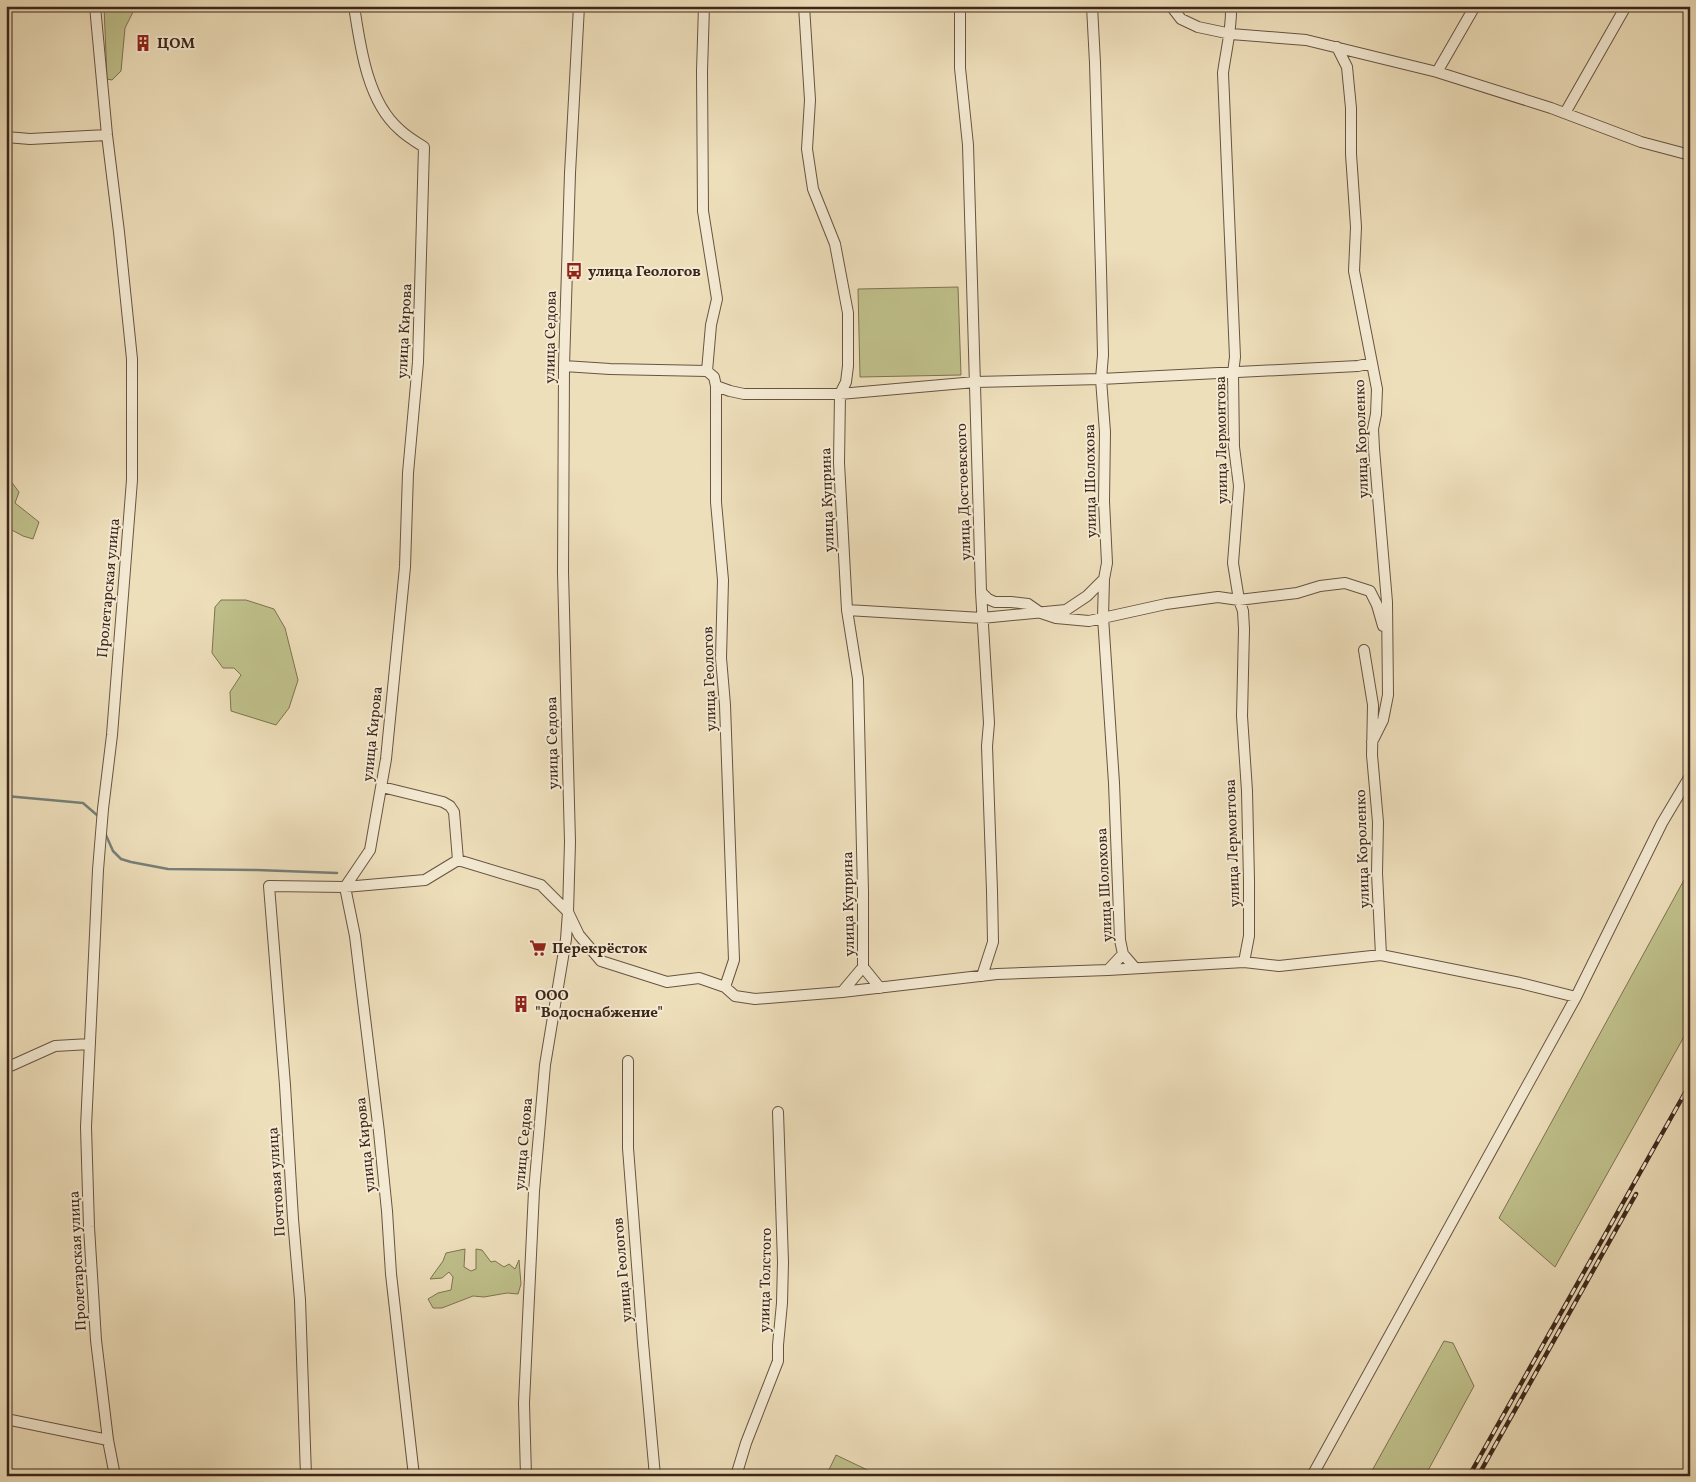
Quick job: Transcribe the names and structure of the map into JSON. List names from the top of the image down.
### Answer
{
  "streets": {
    "street": [
      "улица Кирова",
      "улица Седова",
      "улица Короленко",
      "улица Лермонтова",
      "улица Шолохова",
      "улица Достоевского",
      "улица Куприна",
      "Пролетарская улица",
      "улица Геологов",
      "Почтовая улица",
      "улица Толстого"
    ]
  },
  "crossings": [
    ["улица Кирова", "Почтовая улица"]
  ],
  "places": {
    "building": ["ЦОМ", "ООО \"Водоснабжение\""],
    "bus stop": ["улица Геологов"],
    "supermarket": ["Перекрёсток"]
  }
}
